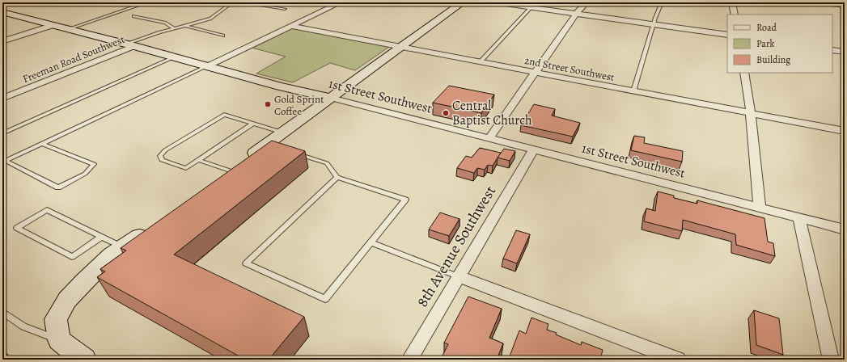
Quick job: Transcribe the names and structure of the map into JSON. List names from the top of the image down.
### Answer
{
  "streets": {
    "street": [
      "Freeman Road Southwest",
      "2nd Street Southwest",
      "1st Street Southwest",
      "8th Avenue Southwest"
    ]
  },
  "crossings": [
    ["Freeman Road Southwest", "1st Street Southwest"],
    ["1st Street Southwest", "8th Avenue Southwest"]
  ],
  "places": ["Gold Sprint Coffee", "Central Baptist Church"],
  "legend": ["Road", "Park", "Building"]
}
